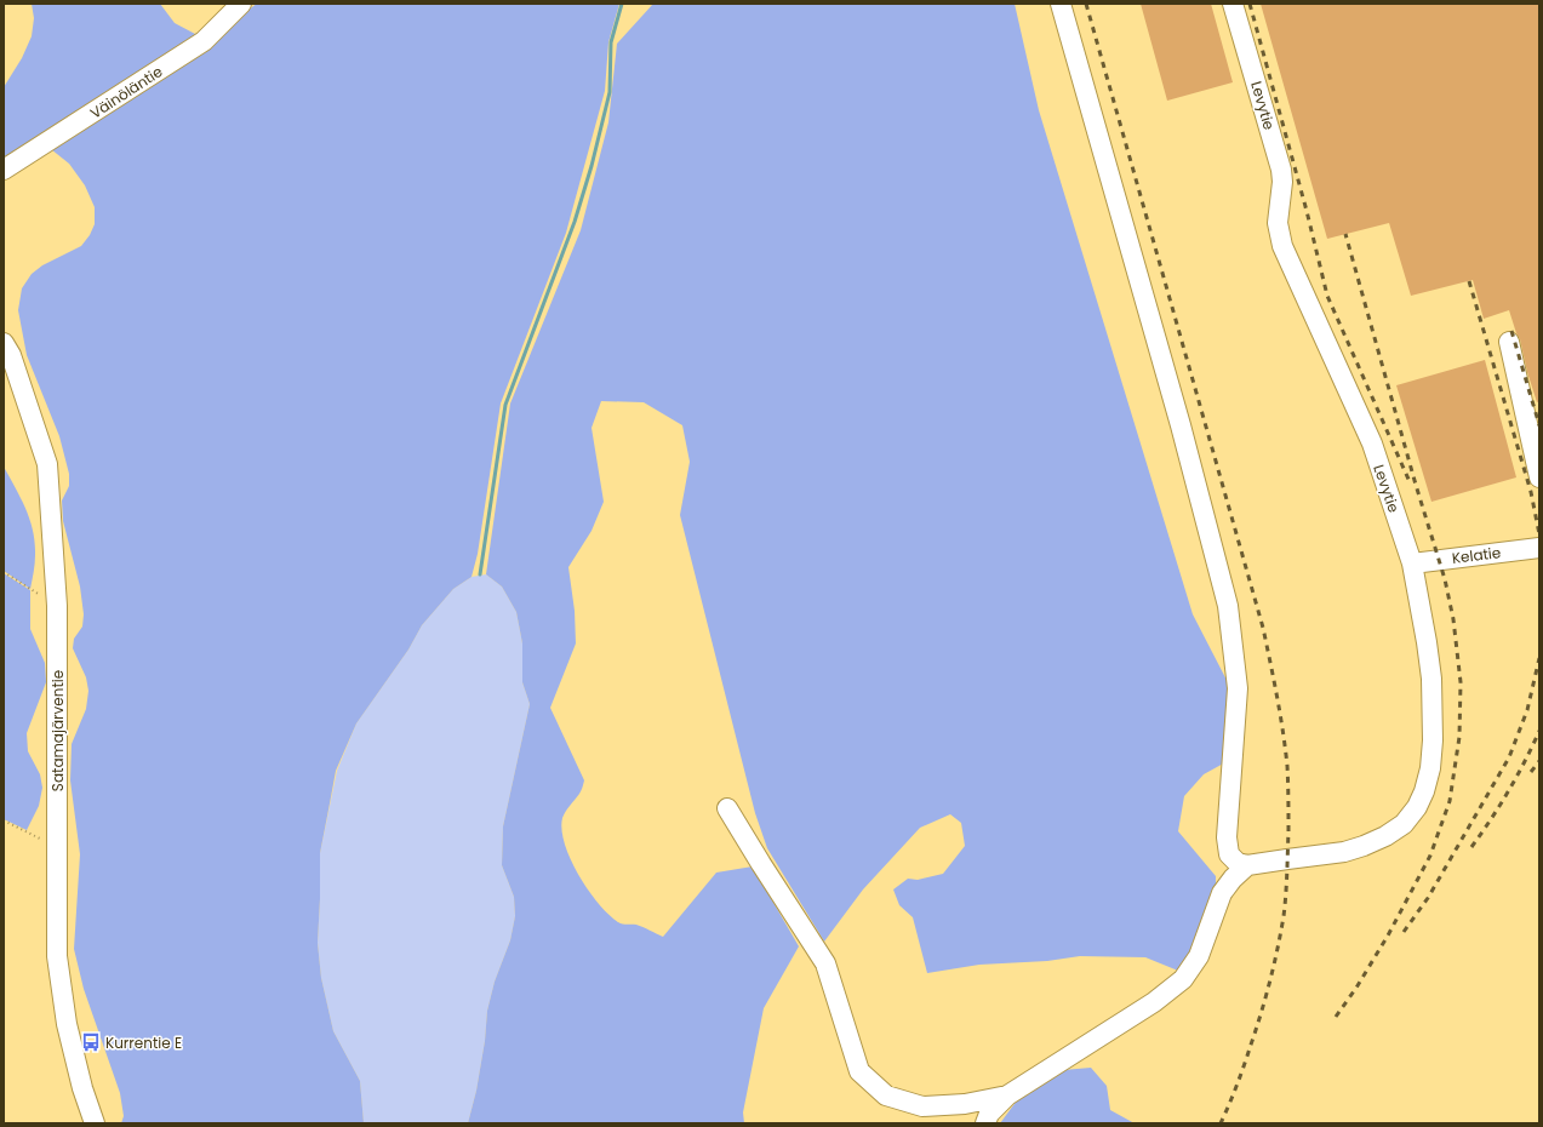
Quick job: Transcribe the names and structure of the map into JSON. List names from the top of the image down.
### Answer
{
  "streets": {
    "street": [
      "Väinöläntie",
      "Levytie",
      "Kelatie",
      "Satamajärventie"
    ]
  },
  "crossings": [
    ["Levytie", "Kelatie"]
  ],
  "places": {
    "bus stop": ["Kurrentie E"]
  }
}
